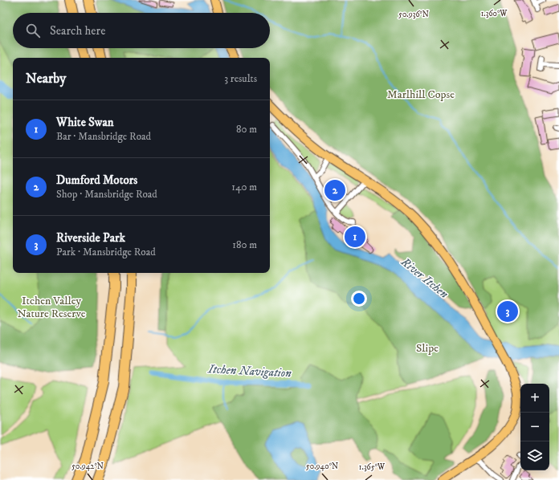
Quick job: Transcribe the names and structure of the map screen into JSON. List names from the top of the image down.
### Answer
{
  "water": ["River Itchen", "Itchen Navigation"],
  "parks": ["Marlhill Copse", "Itchen Valley Nature Reserve", "Slipe"],
  "page": {
    "search": "Search here",
    "heading": ["Nearby", "3 results"],
    "list": [
      {
        "mark": "1",
        "name": "White Swan",
        "note": "Bar · Mansbridge Road",
        "value": "80 m"
      },
      {
        "mark": "2",
        "name": "Dumford Motors",
        "note": "Shop · Mansbridge Road",
        "value": "140 m"
      },
      {
        "mark": "3",
        "name": "Riverside Park",
        "note": "Park · Mansbridge Road",
        "value": "180 m"
      }
    ],
    "pins": ["2", "1", "3"],
    "map_buttons": ["+", "−"]
  },
  "coordinates": [
    "1.360°W",
    "50.936°N",
    "50.942°N",
    "50.940°N",
    "1.365°W"
  ]
}
